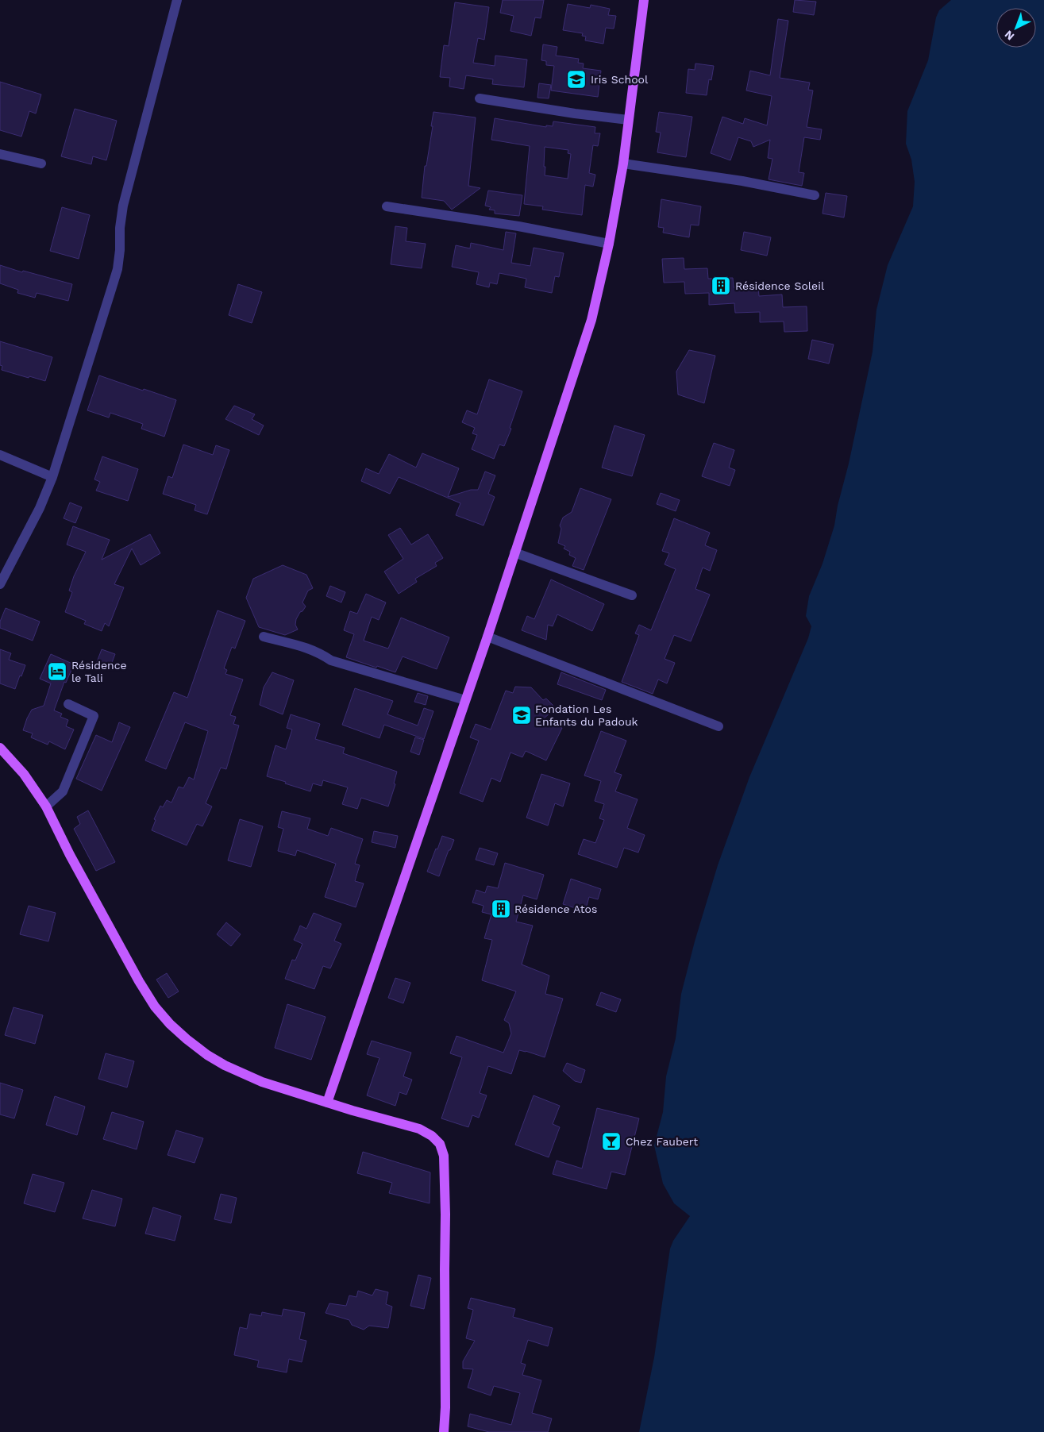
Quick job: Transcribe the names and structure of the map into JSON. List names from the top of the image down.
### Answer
{
  "places": {
    "school or university": ["Iris School", "Fondation Les Enfants du Padouk"],
    "building": ["Résidence Soleil", "Résidence Atos"],
    "hotel": ["Résidence le Tali"],
    "bar": ["Chez Faubert"]
  },
  "north": "bottom left"
}
